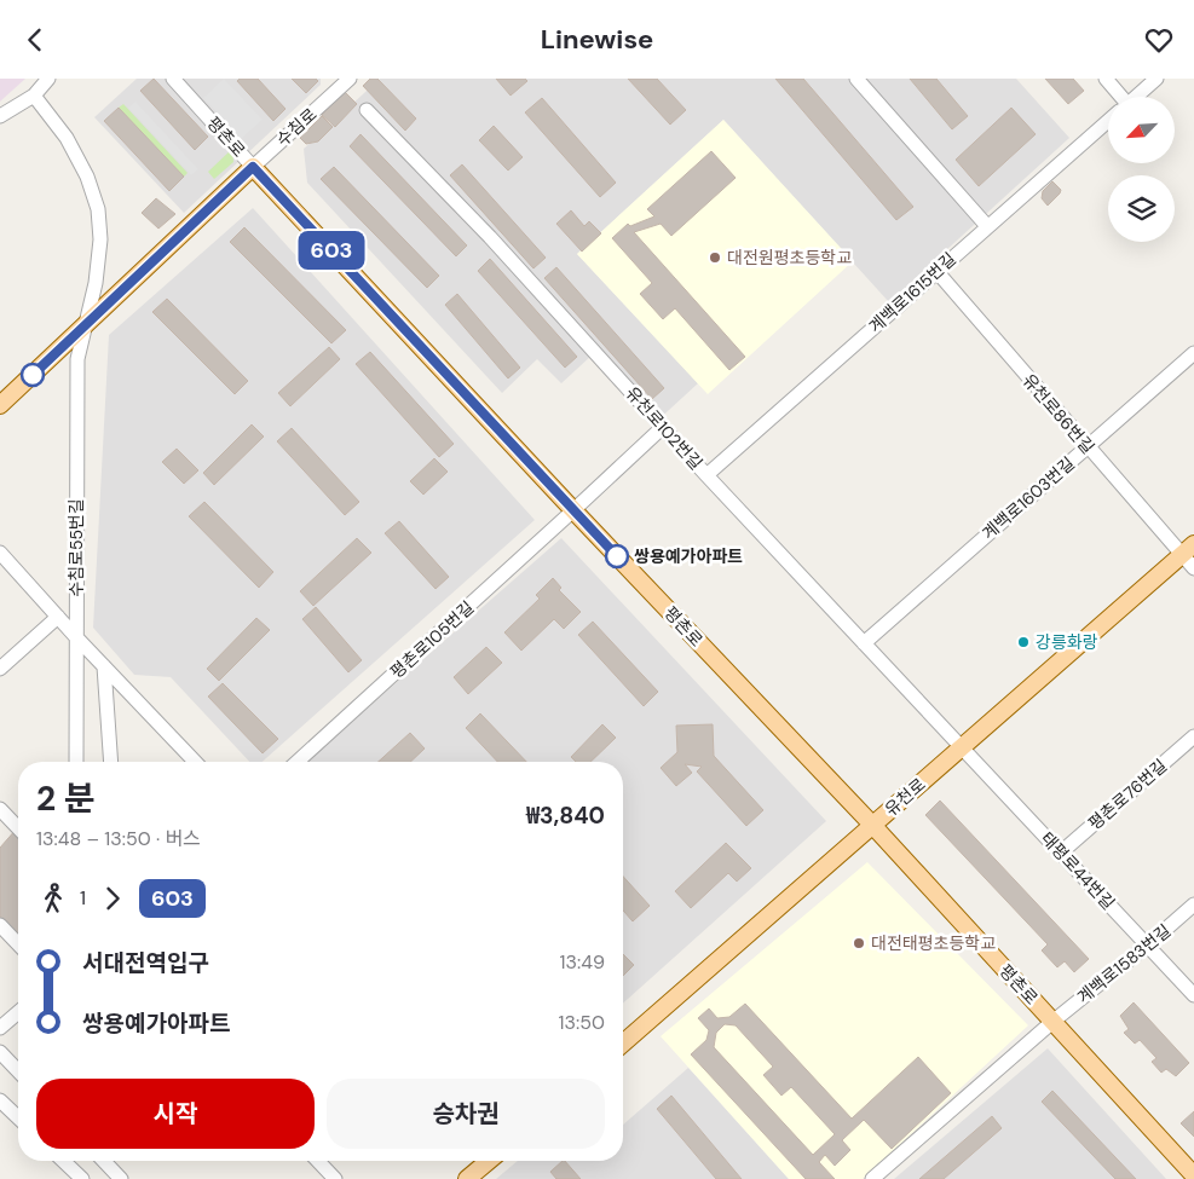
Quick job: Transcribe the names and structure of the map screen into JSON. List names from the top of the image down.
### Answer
{
  "streets": {
    "main road": ["수침로", "평촌로", "유천로"],
    "street": [
      "계백로1615번길",
      "유천로86번길",
      "유천로102번길",
      "계백로1603번길",
      "수침로55번길",
      "평촌로105번길",
      "평촌로76번길",
      "태평로44번길",
      "계백로1583번길"
    ]
  },
  "crossings": [
    ["수침로", "평촌로"],
    ["수침로", "수침로55번길"],
    ["평촌로", "평촌로105번길"],
    ["평촌로", "유천로"],
    ["평촌로", "계백로1583번길"],
    ["계백로1615번길", "유천로86번길"],
    ["계백로1615번길", "유천로102번길"],
    ["유천로86번길", "계백로1603번길"],
    ["유천로86번길", "유천로"],
    ["유천로102번길", "계백로1603번길"],
    ["유천로102번길", "평촌로105번길"],
    ["유천로102번길", "유천로"],
    ["유천로102번길", "태평로44번길"],
    ["평촌로76번길", "태평로44번길"],
    ["유천로", "태평로44번길"],
    ["태평로44번길", "계백로1583번길"]
  ],
  "places": [
    "대전원평초등학교",
    "쌍용예가아파트",
    "강릉화랑",
    "대전태평초등학교"
  ],
  "lines": ["bus line 603"],
  "north": "bottom left",
  "page": {
    "header": "Linewise",
    "on_map": "603",
    "heading": ["2 분", "13:48 – 13:50 · 버스", "₩3,840"],
    "legs": ["1", "603"],
    "list": [
      {
        "name": "서대전역입구",
        "value": "13:49"
      },
      {
        "name": "쌍용예가아파트",
        "value": "13:50"
      }
    ],
    "buttons": ["시작", "승차권"]
  }
}
